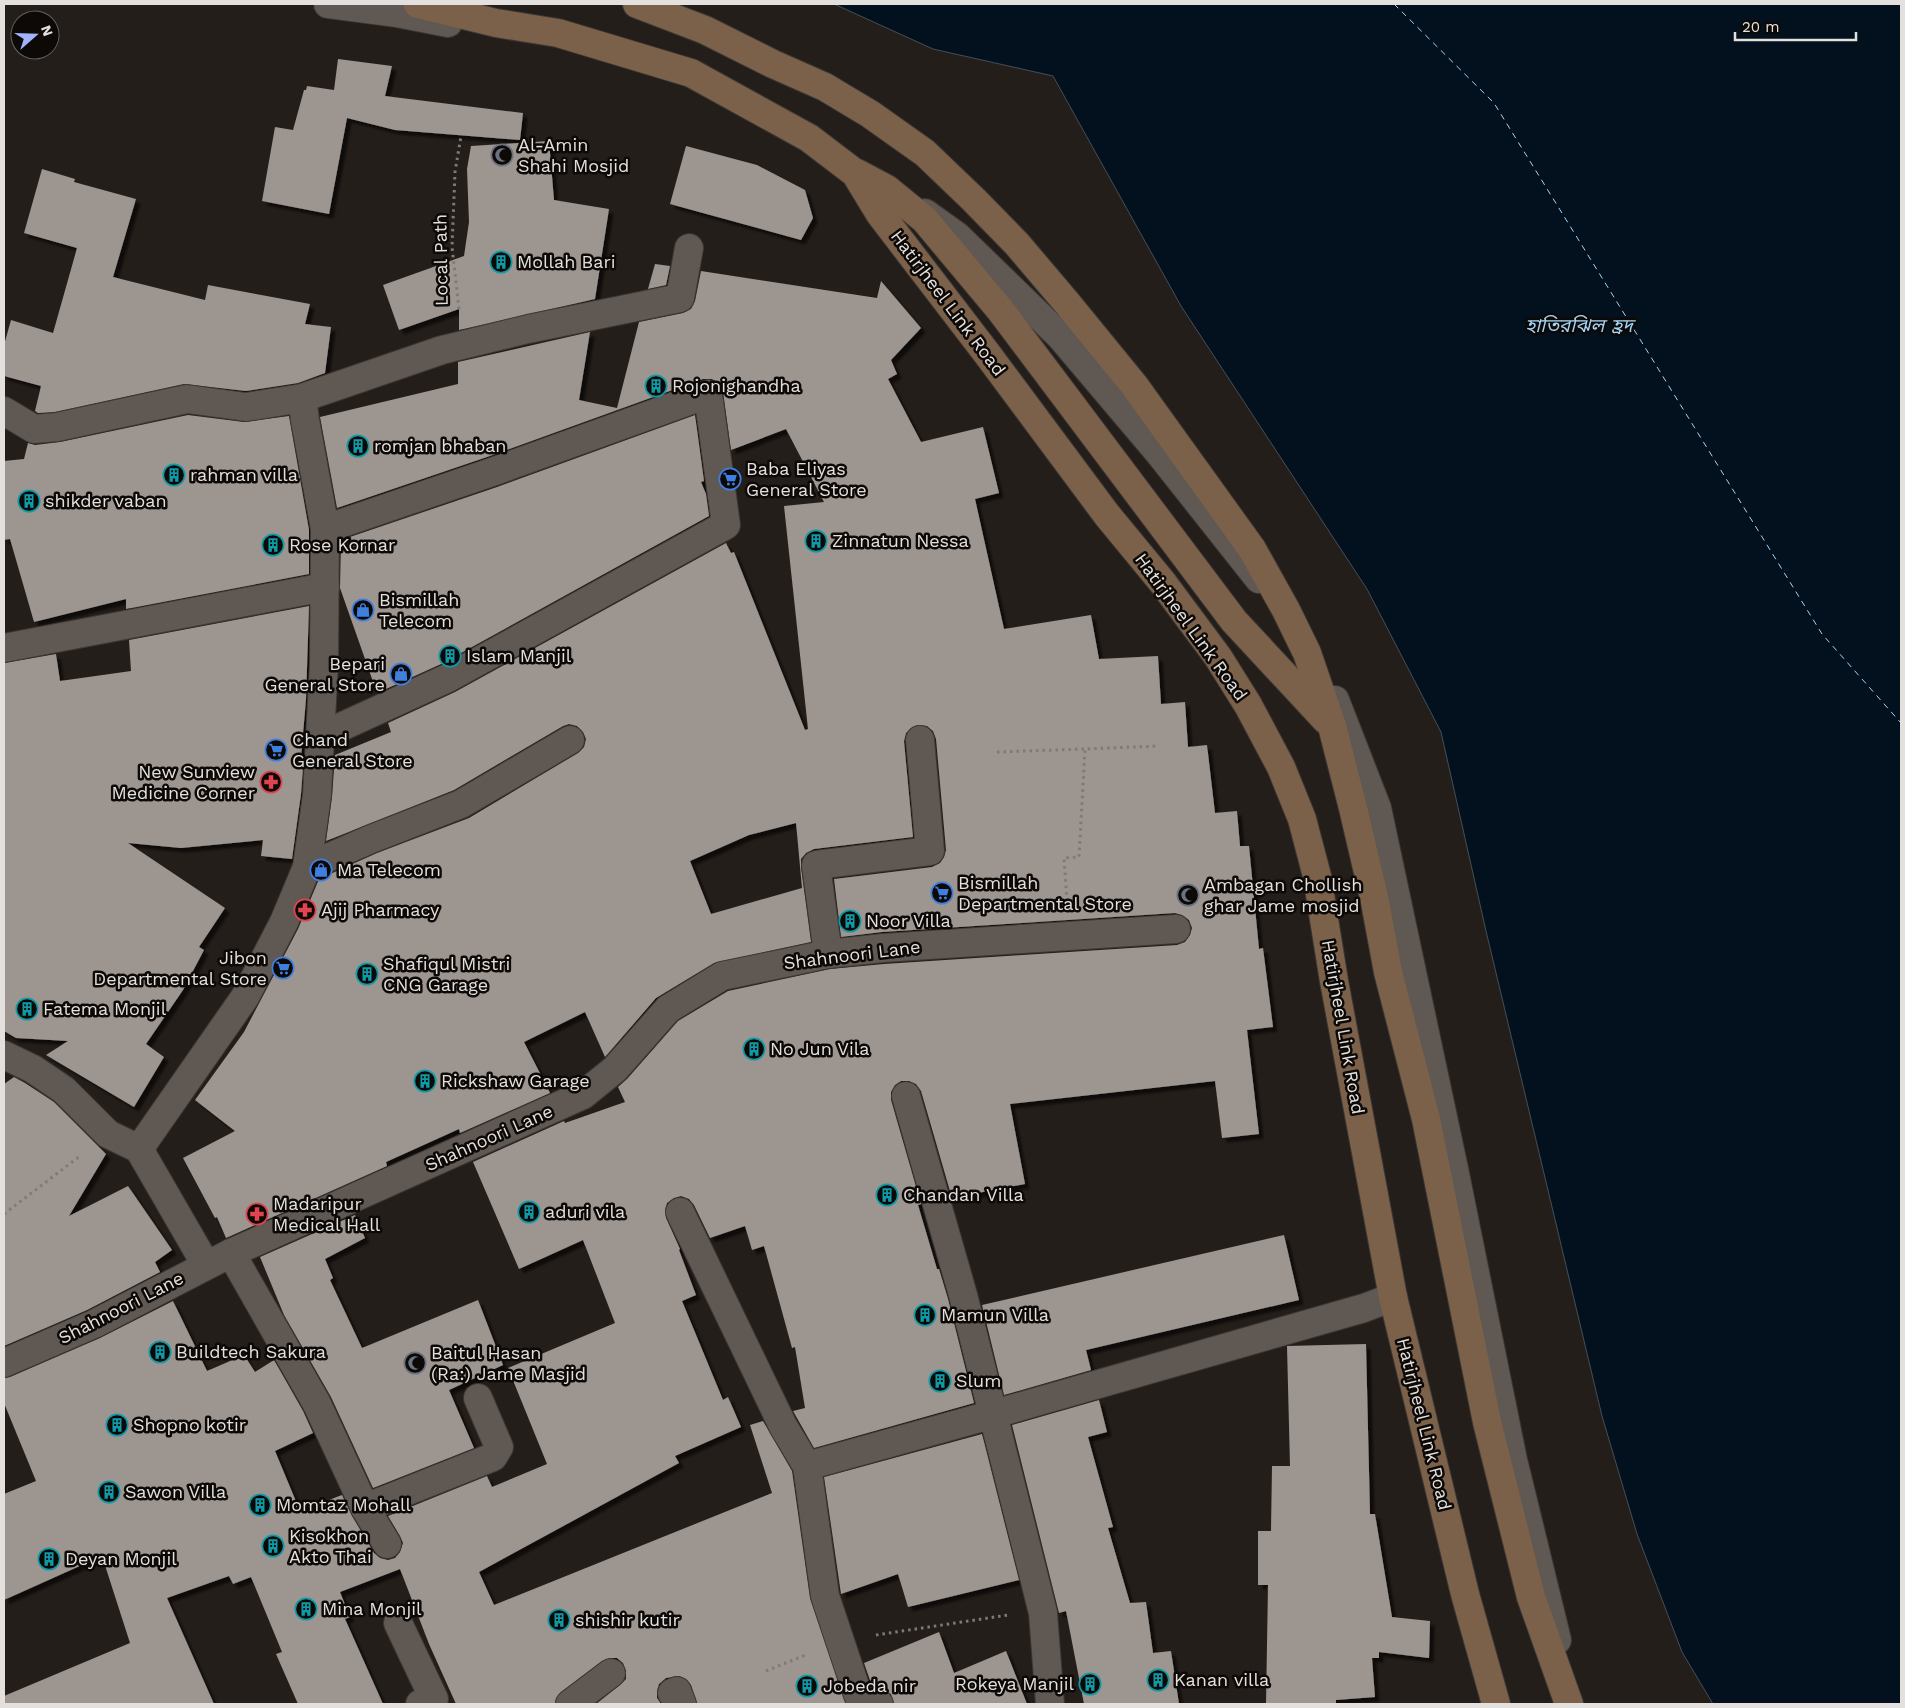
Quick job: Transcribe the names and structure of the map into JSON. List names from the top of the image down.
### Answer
{
  "streets": {
    "main road": ["Hatirjheel Link Road"],
    "street": ["Shahnoori Lane"],
    "path": ["Local Path"]
  },
  "water": ["হাতিরঝিল হ্রদ"],
  "places": {
    "mosque": ["Al-Amin Shahi Mosjid", "Ambagan Chollish ghar Jame mosjid", "Baitul Hasan (Ra:) Jame Masjid"],
    "building": [
      "Mollah Bari",
      "Rojonighandha",
      "romjan bhaban",
      "rahman villa",
      "shikder vaban",
      "Zinnatun Nessa",
      "Rose Kornar",
      "Islam Manjil",
      "Noor Villa",
      "Shafiqul Mistri CNG Garage",
      "Fatema Monjil",
      "No Jun Vila",
      "Rickshaw Garage",
      "Chandan Villa",
      "aduri vila",
      "Mamun Villa",
      "Buildtech Sakura",
      "Slum",
      "Shopno kotir",
      "Sawon Villa",
      "Momtaz Mohall",
      "Kisokhon Akto Thai",
      "Deyan Monjil",
      "Mina Monjil",
      "shishir kutir",
      "Kanan villa",
      "Rokeya Manjil",
      "Jobeda nir"
    ],
    "supermarket": [
      "Baba Eliyas General Store",
      "Chand General Store",
      "Bismillah Departmental Store",
      "Jibon Departmental Store"
    ],
    "shop": ["Bismillah Telecom", "Bepari General Store", "Ma Telecom"],
    "pharmacy": ["New Sunview Medicine Corner", "Ajij Pharmacy", "Madaripur Medical Hall"]
  },
  "scale_bar": "20 m",
  "north": "right"
}
